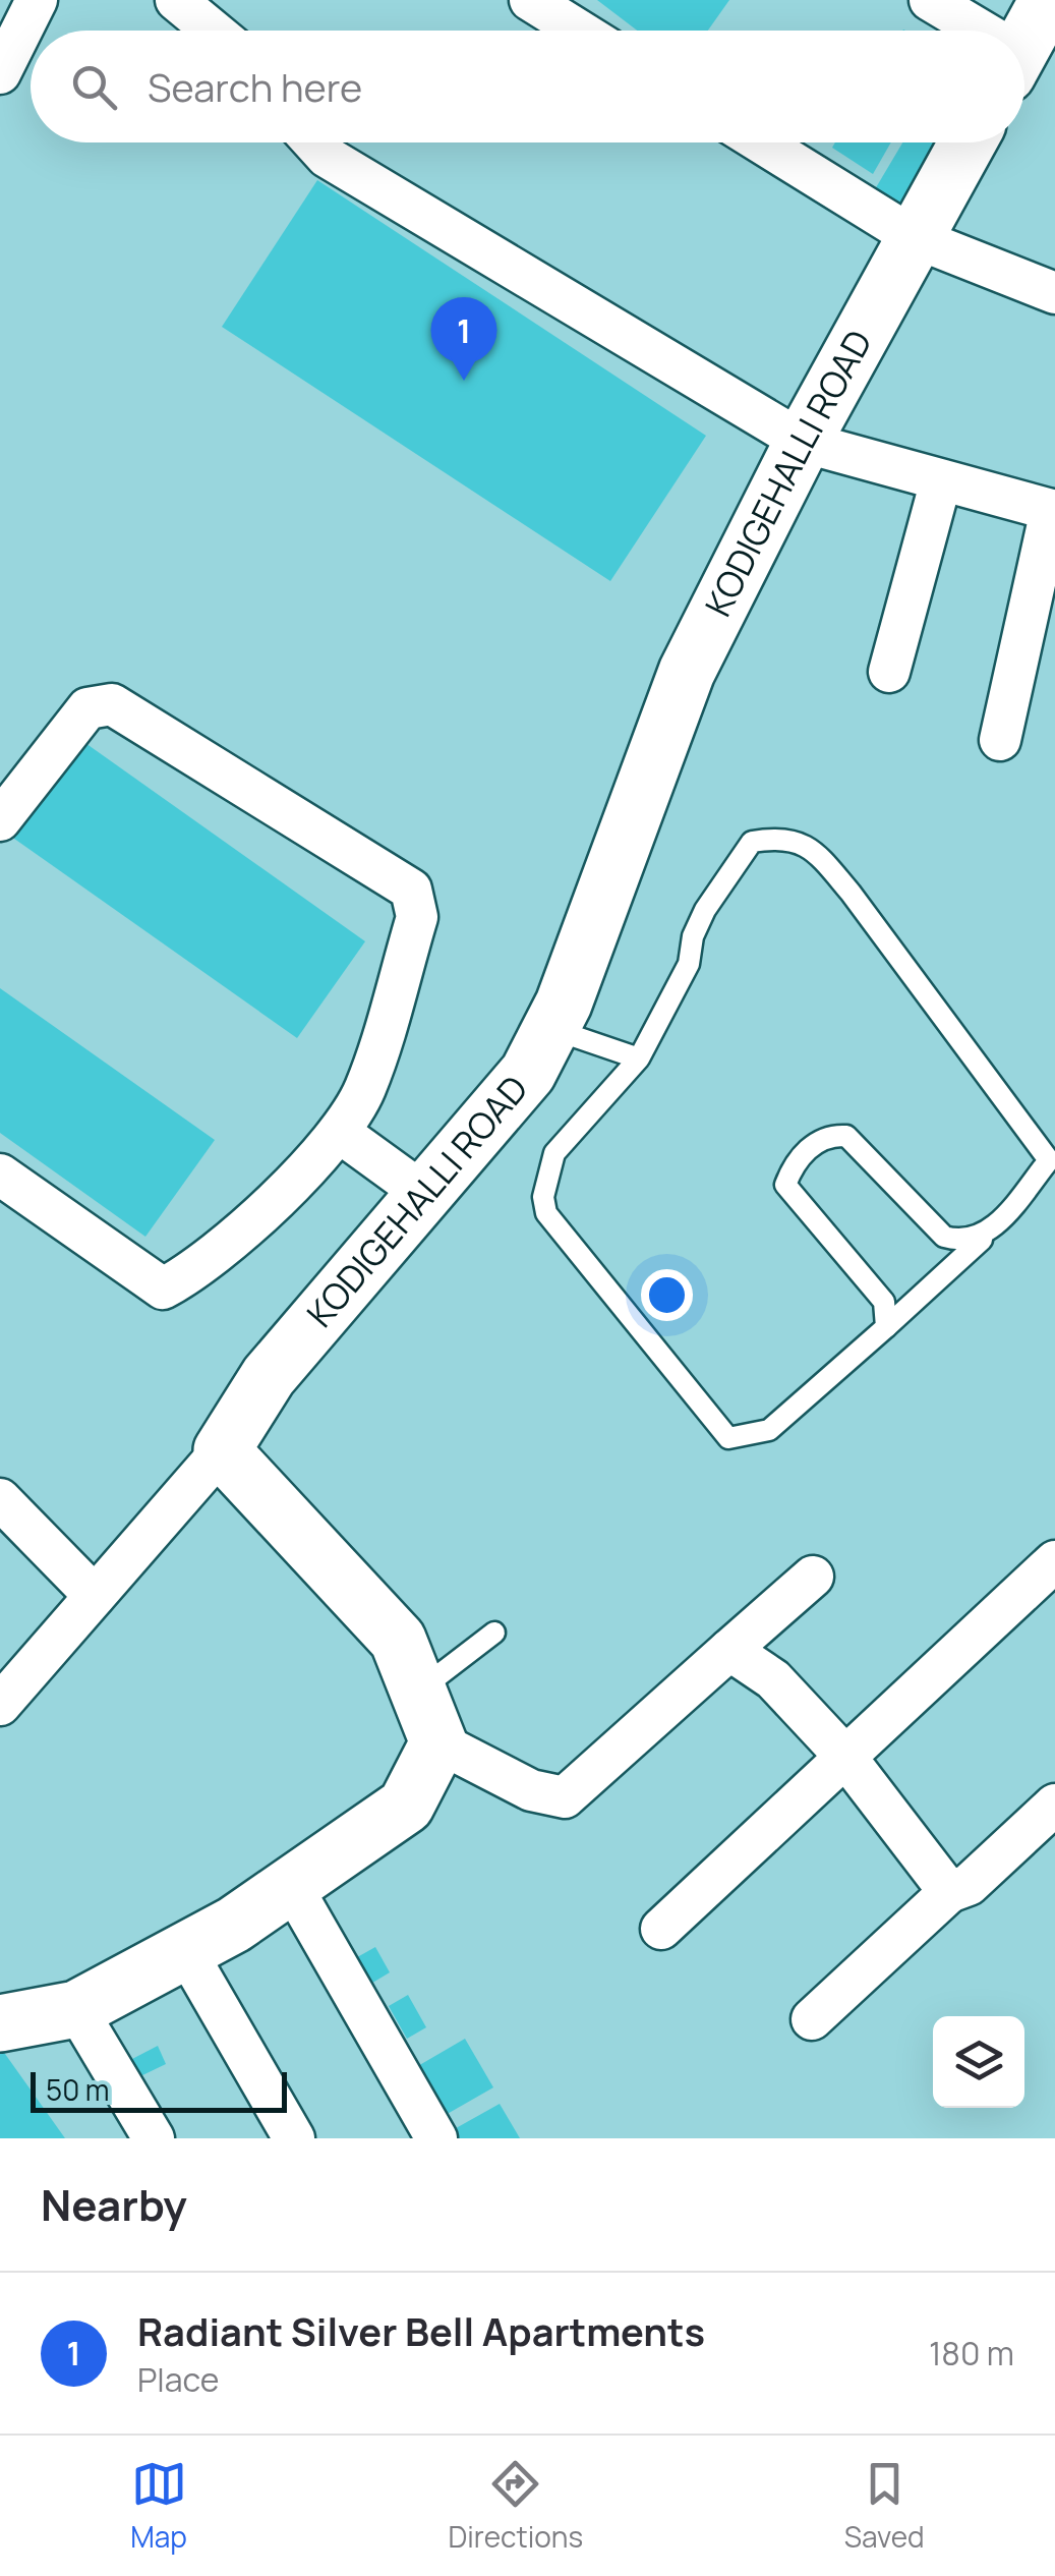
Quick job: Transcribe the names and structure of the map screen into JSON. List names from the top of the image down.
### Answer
{
  "streets": {
    "street": ["KODIGEHALLI ROAD"]
  },
  "scale_bar": "50 m",
  "page": {
    "search": "Search here",
    "pins": "1",
    "scale": "50 m",
    "heading": "Nearby",
    "list": [
      {
        "mark": "1",
        "name": "Radiant Silver Bell Apartments",
        "note": "Place",
        "value": "180 m"
      }
    ],
    "nav": ["Map", "Directions", "Saved"]
  }
}
